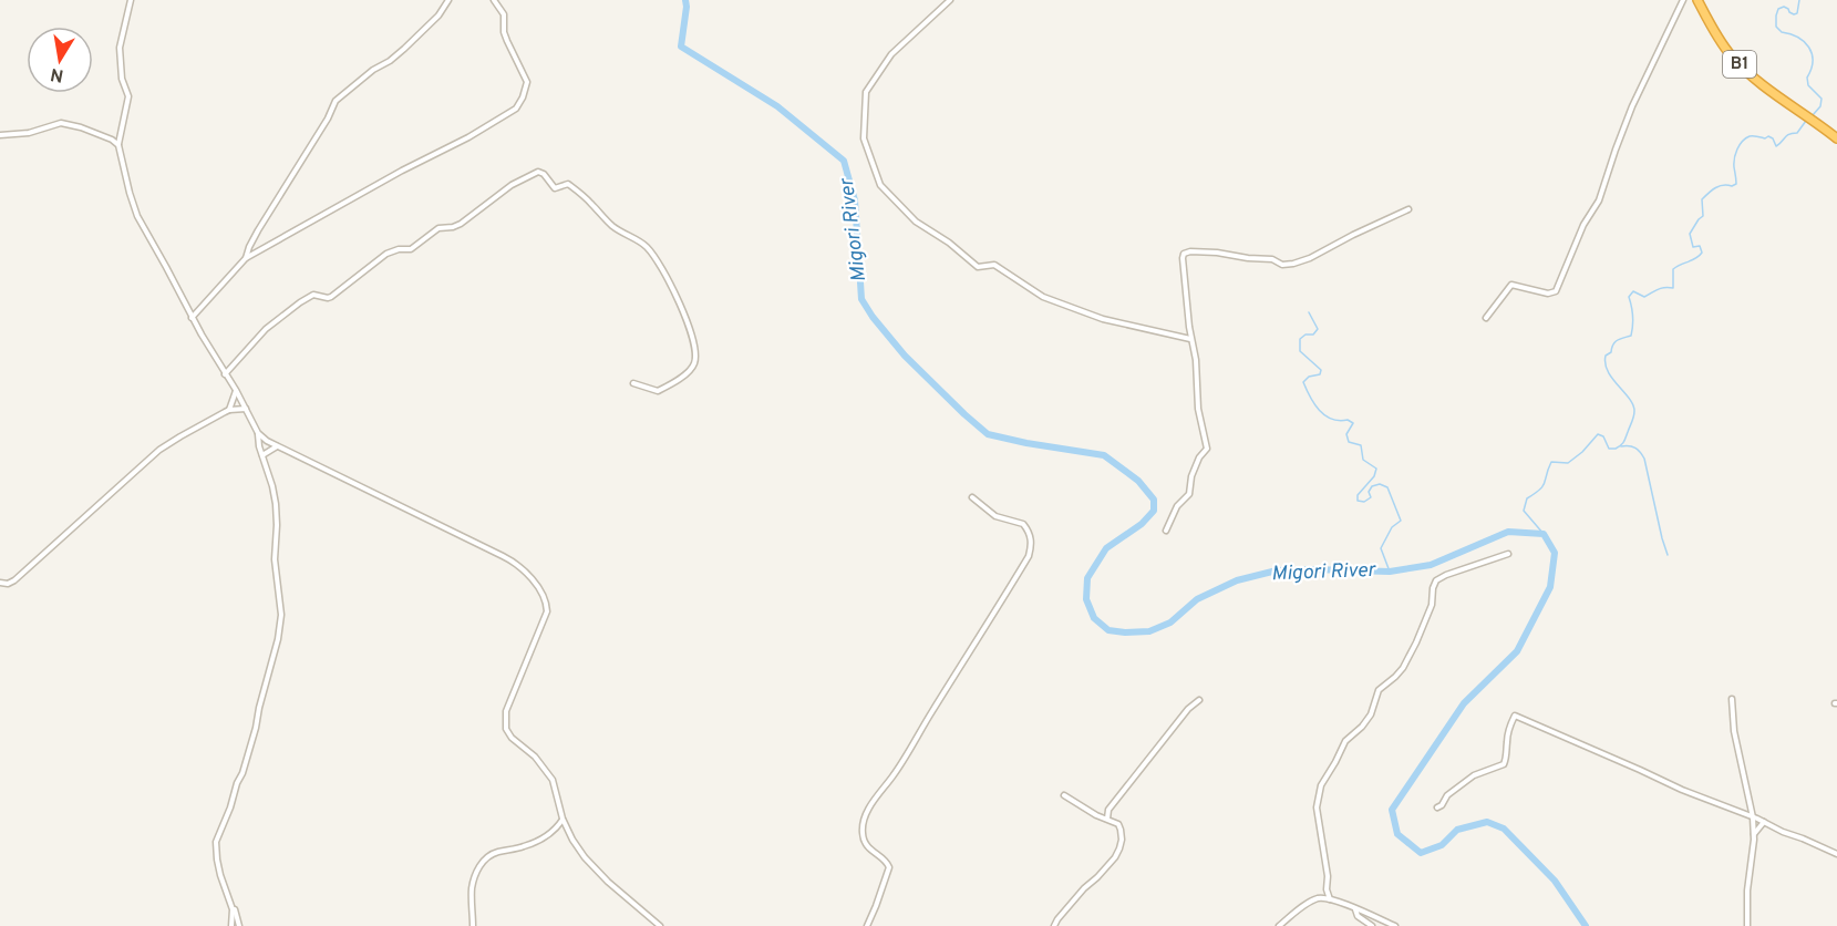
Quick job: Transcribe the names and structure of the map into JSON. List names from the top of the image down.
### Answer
{
  "streets": {
    "highway": ["B1"]
  },
  "water": ["Migori River"],
  "north": "bottom"
}
